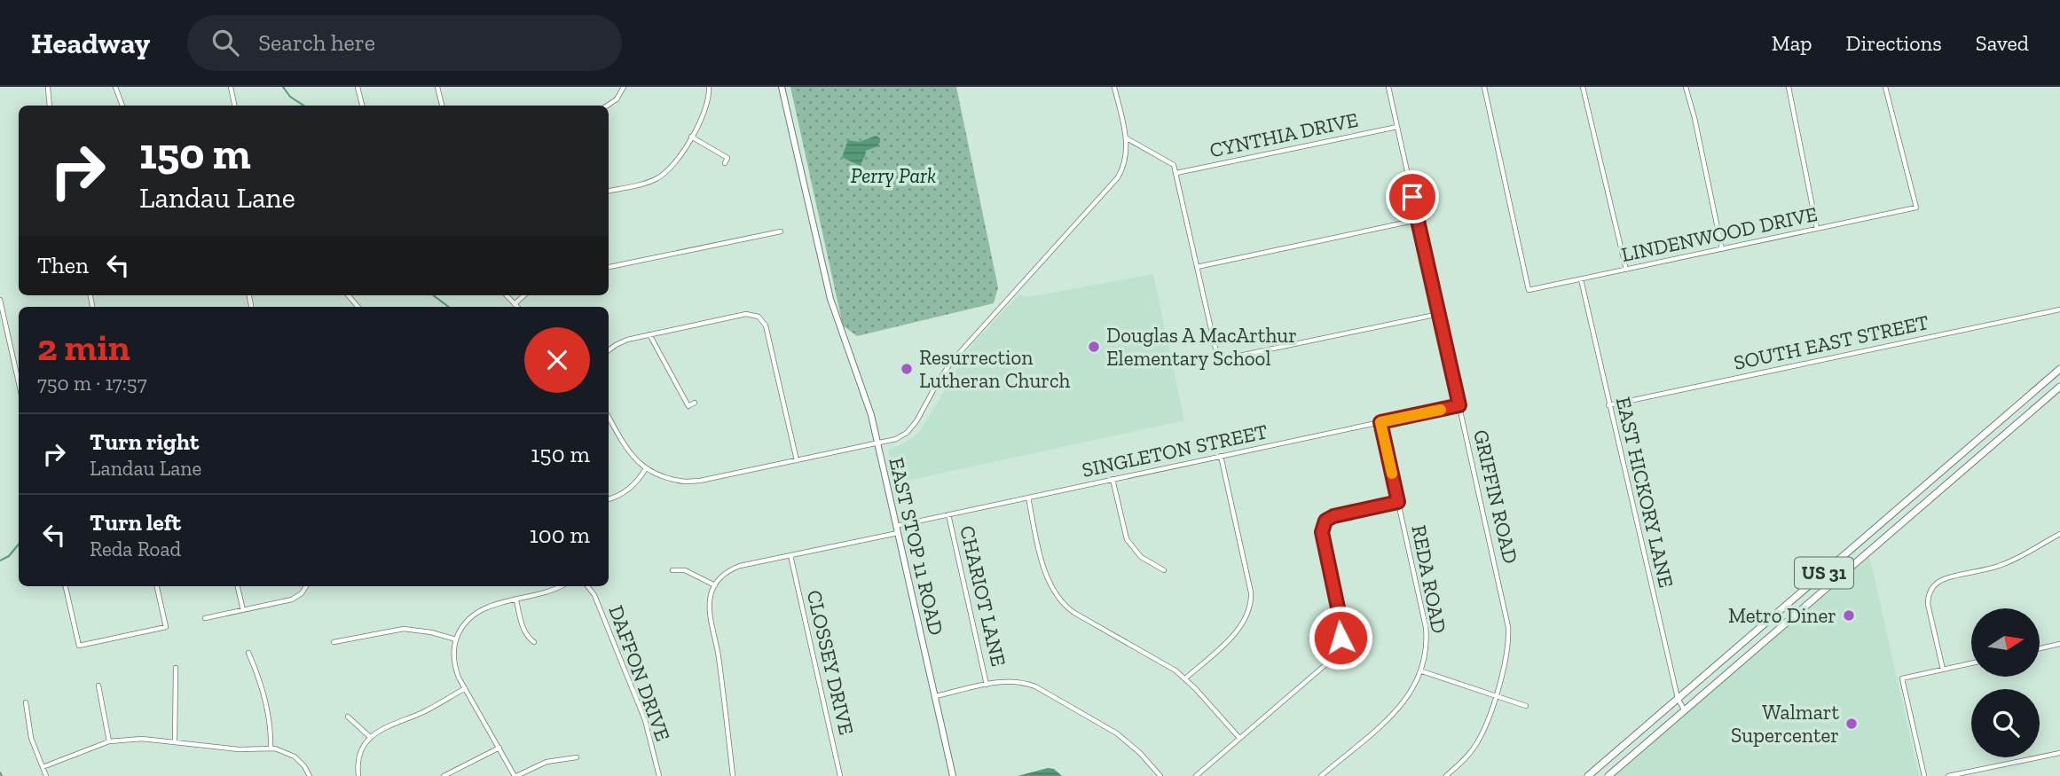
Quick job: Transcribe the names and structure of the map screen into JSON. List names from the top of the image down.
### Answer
{
  "streets": {
    "main road": ["EAST STOP 11 ROAD", "US 31"],
    "street": [
      "CYNTHIA DRIVE",
      "LINDENWOOD DRIVE",
      "SOUTH EAST STREET",
      "SINGLETON STREET",
      "EAST HICKORY LANE",
      "GRIFFIN ROAD",
      "REDA ROAD",
      "CHARIOT LANE",
      "CLOSSEY DRIVE",
      "DAFFON DRIVE"
    ]
  },
  "crossings": [
    ["CYNTHIA DRIVE", "GRIFFIN ROAD"],
    ["LINDENWOOD DRIVE", "EAST HICKORY LANE"],
    ["SOUTH EAST STREET", "EAST HICKORY LANE"],
    ["SINGLETON STREET", "GRIFFIN ROAD"],
    ["SINGLETON STREET", "EAST STOP 11 ROAD"],
    ["SINGLETON STREET", "REDA ROAD"],
    ["SINGLETON STREET", "CHARIOT LANE"],
    ["SINGLETON STREET", "CLOSSEY DRIVE"],
    ["EAST HICKORY LANE", "US 31"]
  ],
  "parks": ["Perry Park"],
  "places": [
    "Douglas A MacArthur Elementary School",
    "Resurrection Lutheran Church",
    "Metro Diner",
    "Walmart Supercenter"
  ],
  "north": "right",
  "page": {
    "header": "Headway",
    "search": "Search here",
    "nav": ["Map", "Directions", "Saved"],
    "turn": ["150 m", "Landau Lane"],
    "then": "Then",
    "heading": ["2 min", "750 m · 17:57"],
    "list": [
      {
        "name": "Turn right",
        "note": "Landau Lane",
        "value": "150 m"
      },
      {
        "name": "Turn left",
        "note": "Reda Road",
        "value": "100 m"
      }
    ]
  }
}
